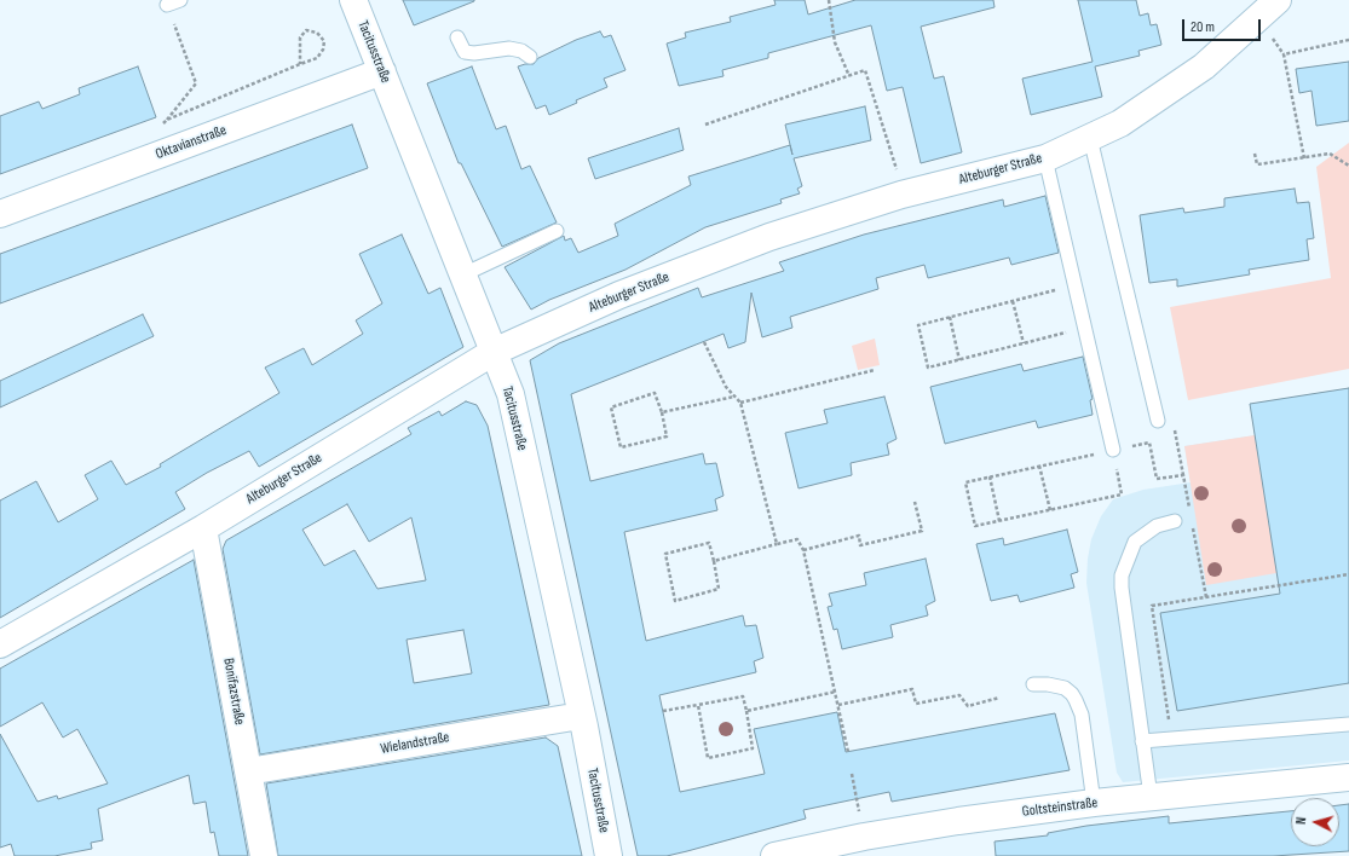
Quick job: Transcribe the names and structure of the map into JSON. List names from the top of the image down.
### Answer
{
  "streets": {
    "street": [
      "Tacitusstraße",
      "Oktavianstraße",
      "Alteburger Straße",
      "Bonifazstraße",
      "Wielandstraße",
      "Goltsteinstraße"
    ]
  },
  "crossings": [
    ["Tacitusstraße", "Oktavianstraße"],
    ["Tacitusstraße", "Alteburger Straße"],
    ["Tacitusstraße", "Wielandstraße"],
    ["Alteburger Straße", "Bonifazstraße"],
    ["Bonifazstraße", "Wielandstraße"]
  ],
  "scale_bar": "20 m",
  "north": "left"
}
